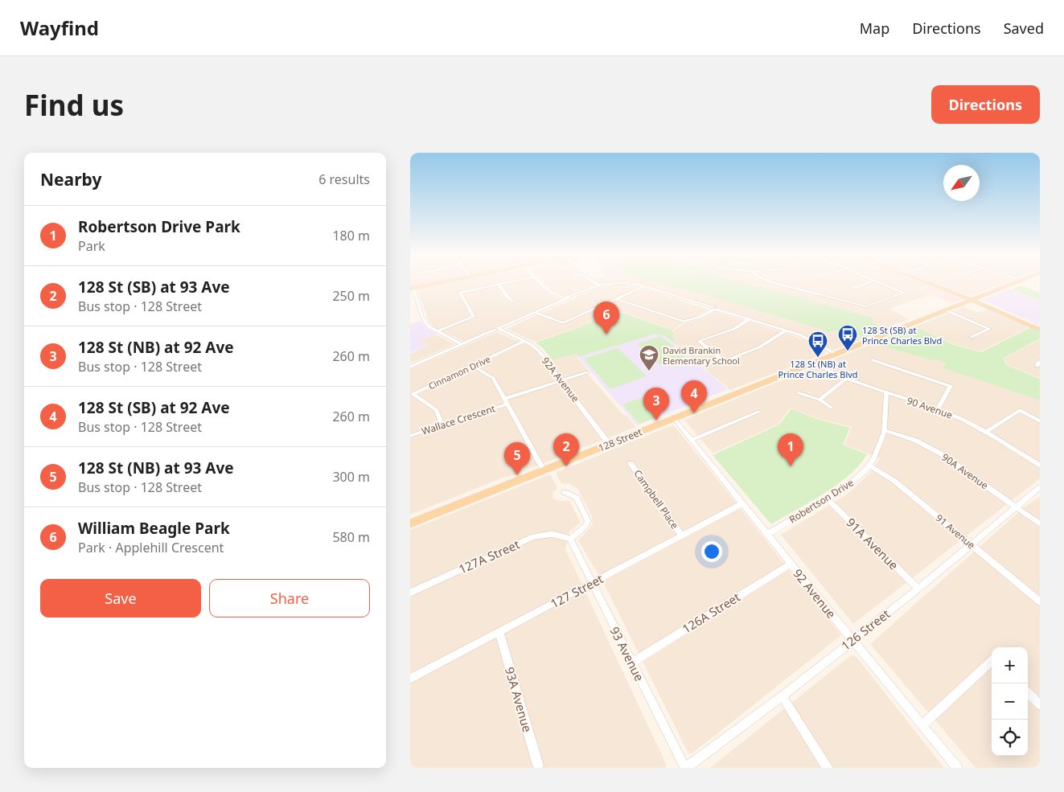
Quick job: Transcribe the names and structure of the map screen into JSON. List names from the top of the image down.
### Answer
{
  "streets": {
    "main road": ["128 Street"],
    "street": [
      "Cinnamon Drive",
      "92A Avenue",
      "90 Avenue",
      "Wallace Crescent",
      "90A Avenue",
      "Campbell Place",
      "Robertson Drive",
      "91 Avenue",
      "91A Avenue",
      "127A Street",
      "127 Street",
      "92 Avenue",
      "126A Street",
      "126 Street",
      "93 Avenue",
      "93A Avenue"
    ]
  },
  "crossings": [
    ["Cinnamon Drive", "92A Avenue"],
    ["Cinnamon Drive", "Wallace Crescent"],
    ["92A Avenue", "Wallace Crescent"],
    ["92A Avenue", "128 Street"],
    ["90 Avenue", "128 Street"],
    ["90 Avenue", "Robertson Drive"],
    ["128 Street", "92 Avenue"],
    ["90A Avenue", "Robertson Drive"],
    ["90A Avenue", "126 Street"],
    ["Campbell Place", "127 Street"],
    ["Robertson Drive", "91 Avenue"],
    ["Robertson Drive", "91A Avenue"],
    ["Robertson Drive", "92 Avenue"],
    ["91 Avenue", "126 Street"],
    ["91A Avenue", "126 Street"],
    ["127A Street", "93 Avenue"],
    ["127 Street", "92 Avenue"],
    ["127 Street", "93 Avenue"],
    ["127 Street", "93A Avenue"],
    ["92 Avenue", "126A Street"],
    ["92 Avenue", "126 Street"],
    ["126A Street", "93 Avenue"],
    ["126 Street", "93 Avenue"]
  ],
  "places": {
    "bus stop": ["128 St (SB) at Prince Charles Blvd", "128 St (NB) at Prince Charles Blvd"],
    "school or university": ["David Brankin Elementary School"]
  },
  "north": "bottom left",
  "page": {
    "header": "Wayfind",
    "nav": ["Map", "Directions", "Saved"],
    "buttons": [
      "Directions",
      ["Save", "Share"]
    ],
    "title": "Find us",
    "heading": ["Nearby", "6 results"],
    "list": [
      {
        "mark": "1",
        "name": "Robertson Drive Park",
        "note": "Park",
        "value": "180 m"
      },
      {
        "mark": "2",
        "name": "128 St (SB) at 93 Ave",
        "note": "Bus stop · 128 Street",
        "value": "250 m"
      },
      {
        "mark": "3",
        "name": "128 St (NB) at 92 Ave",
        "note": "Bus stop · 128 Street",
        "value": "260 m"
      },
      {
        "mark": "4",
        "name": "128 St (SB) at 92 Ave",
        "note": "Bus stop · 128 Street",
        "value": "260 m"
      },
      {
        "mark": "5",
        "name": "128 St (NB) at 93 Ave",
        "note": "Bus stop · 128 Street",
        "value": "300 m"
      },
      {
        "mark": "6",
        "name": "William Beagle Park",
        "note": "Park · Applehill Crescent",
        "value": "580 m"
      }
    ],
    "pins": [
      "6",
      "4",
      "3",
      "1",
      "2",
      "5"
    ],
    "map_buttons": ["+", "−"]
  }
}
